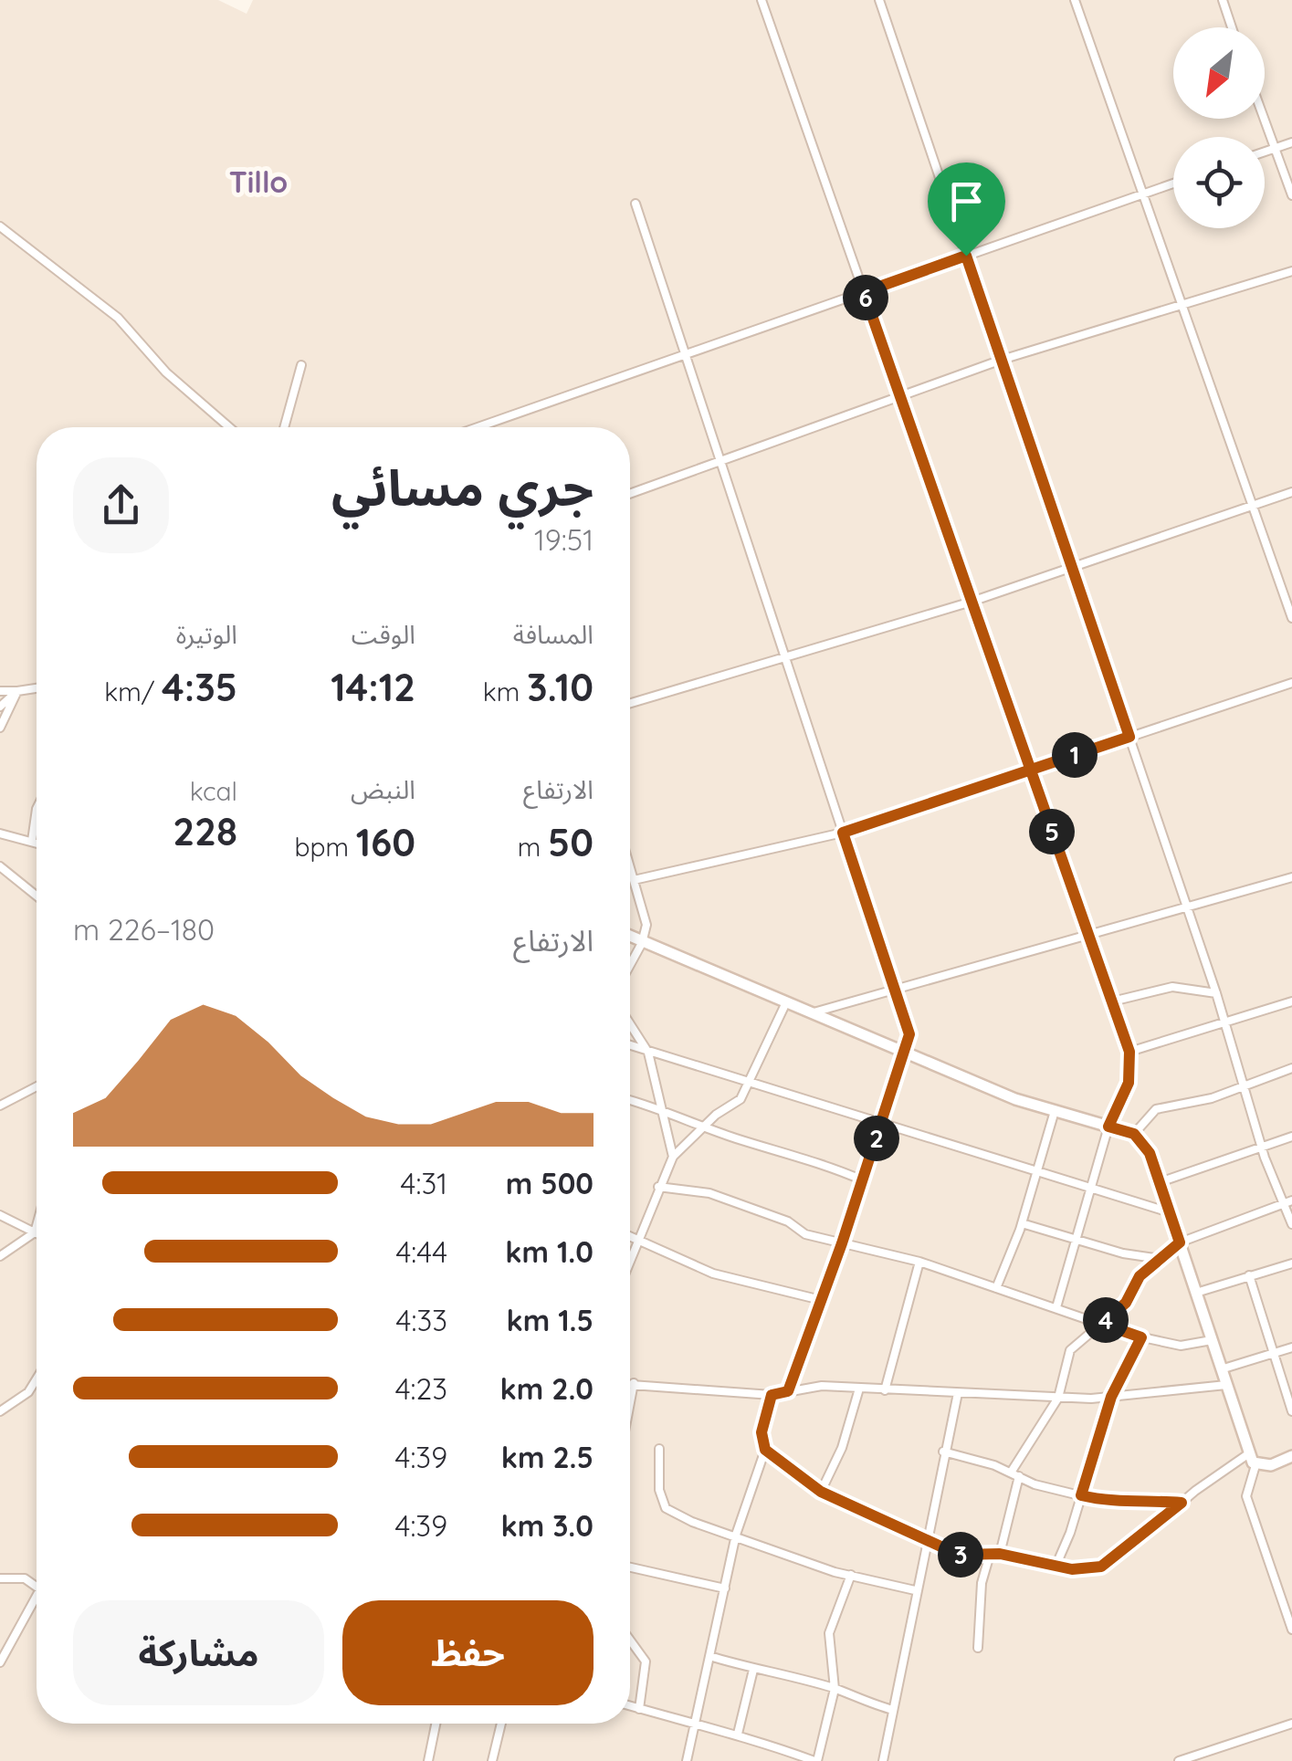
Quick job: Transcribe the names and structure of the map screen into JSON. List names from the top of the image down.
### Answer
{
  "districts": ["Tillo"],
  "north": "bottom left",
  "page": {
    "pins": [
      "6",
      "1",
      "5",
      "2",
      "4",
      "3"
    ],
    "heading": ["جري مسائي", "19:51"],
    "stats": [
      ["المسافة", "3.10 km"],
      ["الوقت", "14:12"],
      ["الوتيرة", "4:35 /km"],
      ["الارتفاع", "50 m"],
      ["النبض", "160 bpm"],
      ["kcal", "228"]
    ],
    "chart": ["الارتفاع", "180–226 m"],
    "list": [
      {
        "name": "500 m",
        "note": "4:31"
      },
      {
        "name": "1.0 km",
        "note": "4:44"
      },
      {
        "name": "1.5 km",
        "note": "4:33"
      },
      {
        "name": "2.0 km",
        "note": "4:23"
      },
      {
        "name": "2.5 km",
        "note": "4:39"
      },
      {
        "name": "3.0 km",
        "note": "4:39"
      }
    ],
    "buttons": ["حفظ", "مشاركة"]
  }
}
